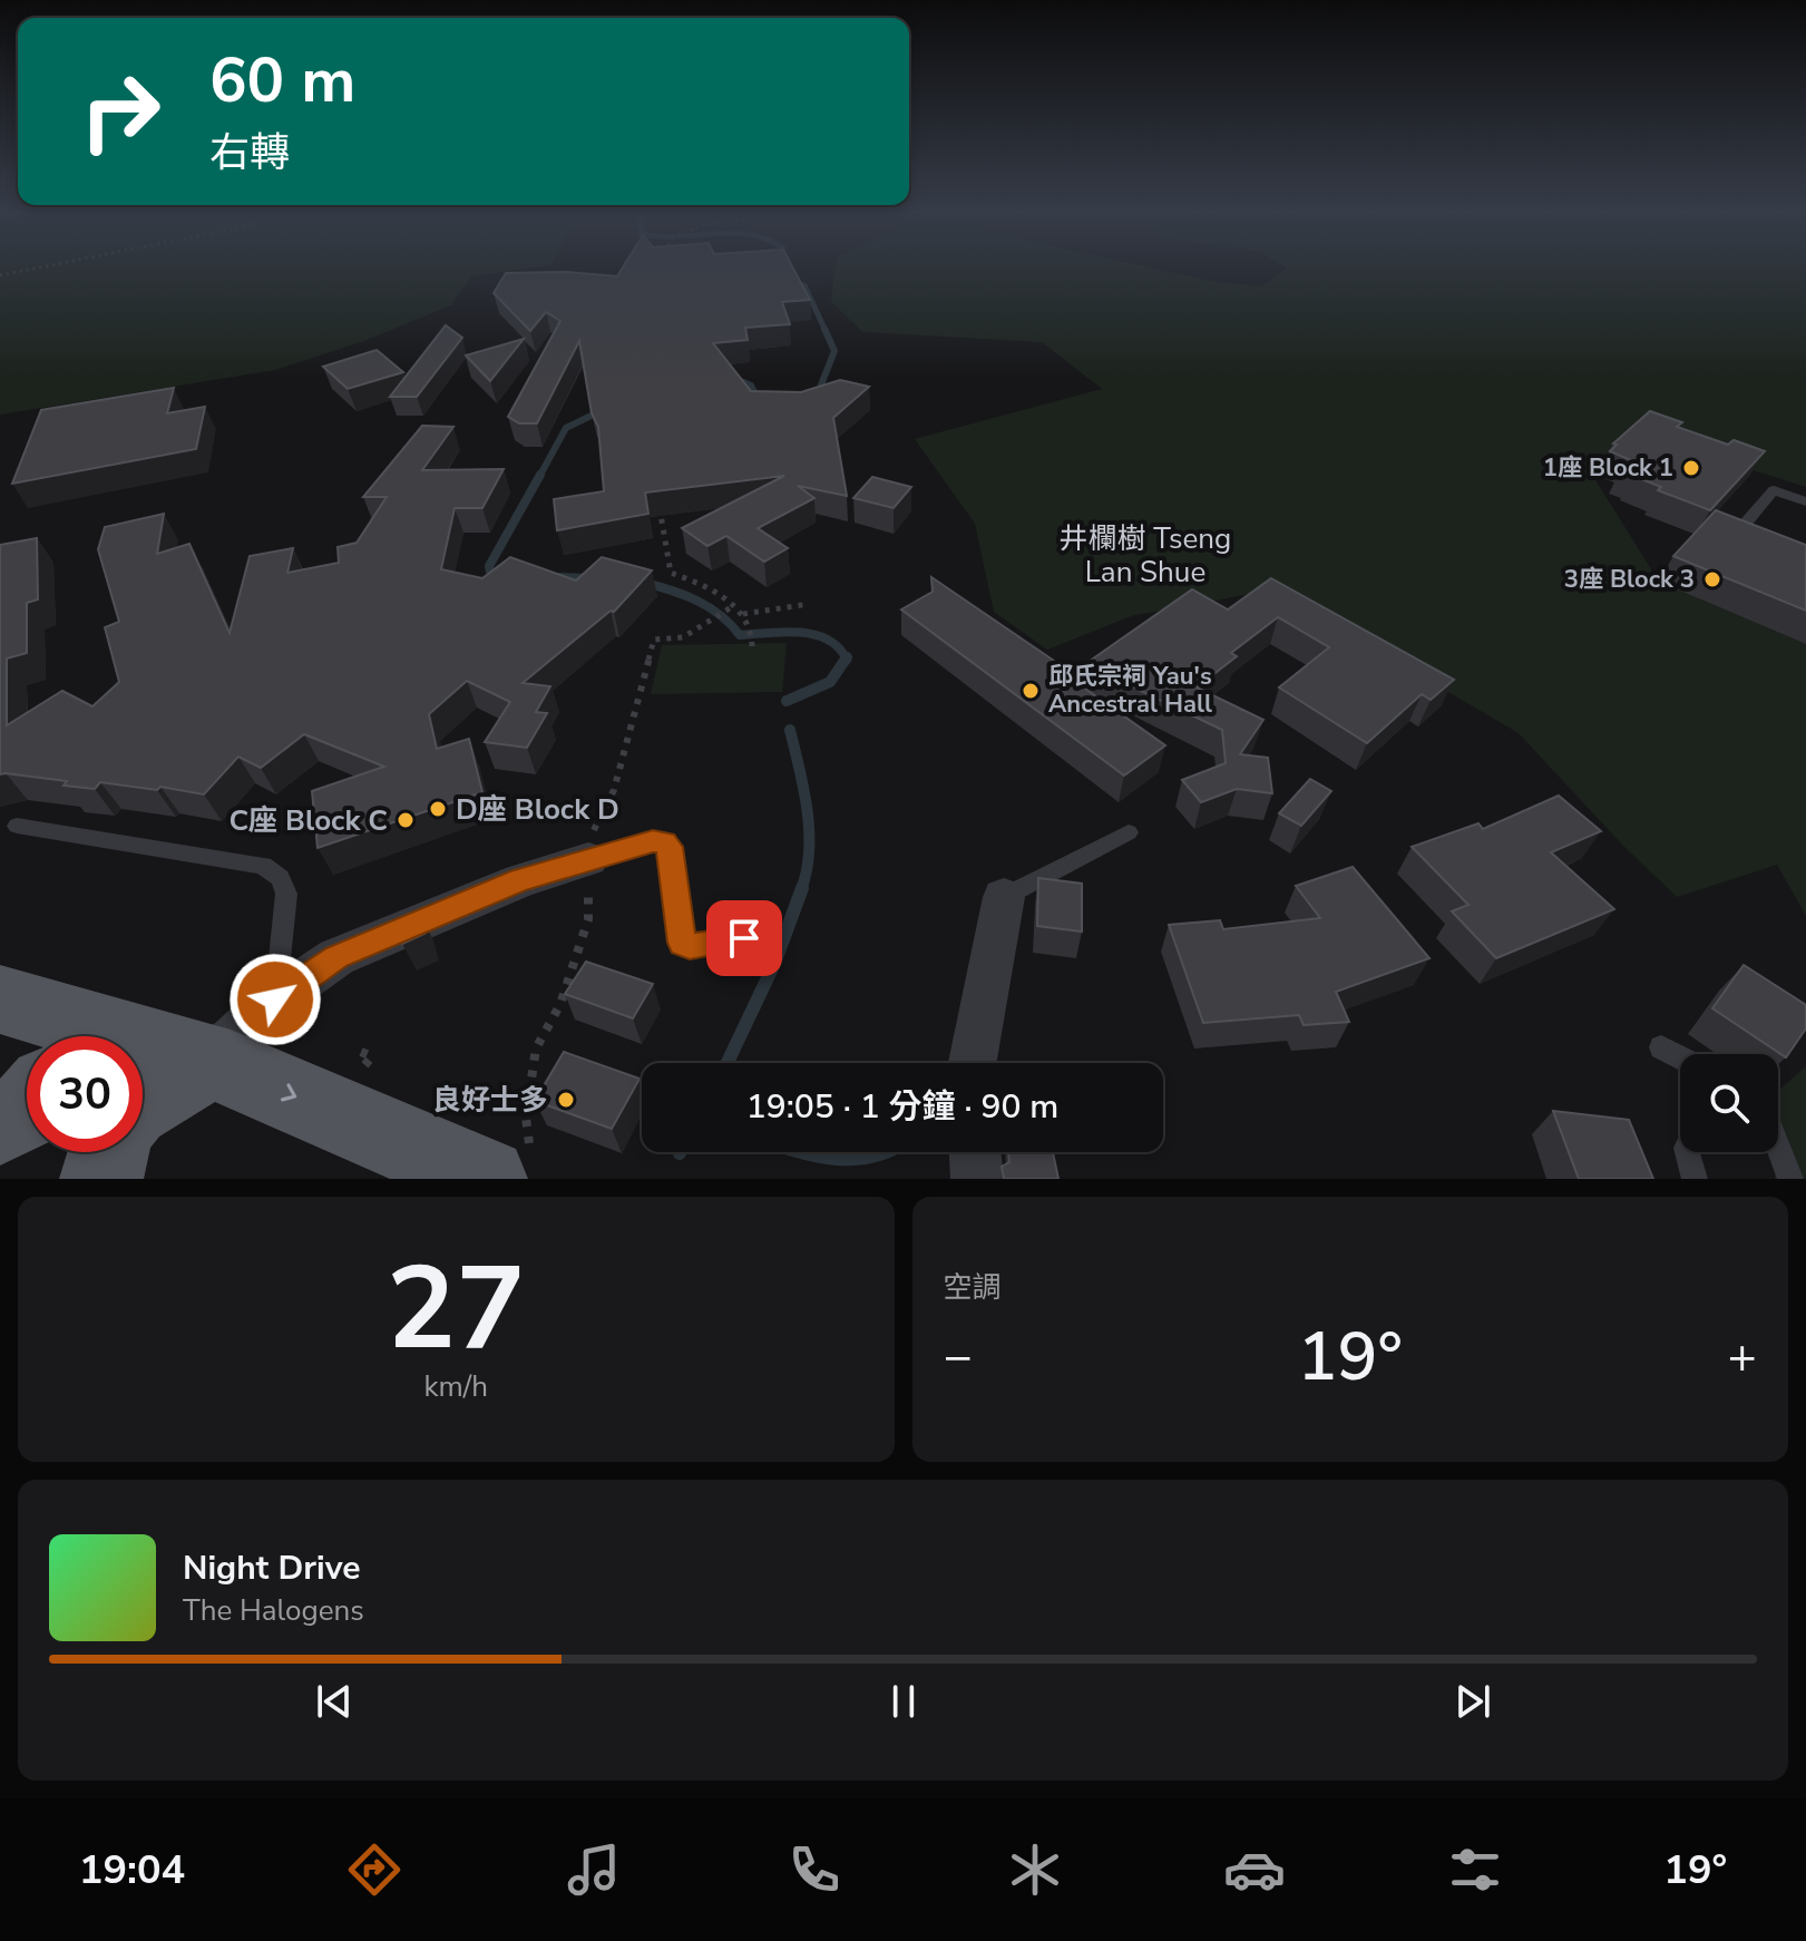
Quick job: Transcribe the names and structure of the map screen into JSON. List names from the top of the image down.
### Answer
{
  "districts": ["井欄樹 Tseng Lan Shue"],
  "places": [
    "1座 Block 1",
    "3座 Block 3",
    "邱氏宗祠 Yau's Ancestral Hall",
    "D座 Block D",
    "C座 Block C",
    "良好士多"
  ],
  "page": {
    "turn": ["60 m", "右轉"],
    "limit": "30",
    "trip": "19:05 · 1 分鐘 · 90 m",
    "tile": [
      ["27", "km/h"],
      "空調"
    ],
    "heat": ["−", "19°", "+"],
    "song": ["Night Drive", "The Halogens"],
    "tabs": ["19:04", "19°"]
  }
}
